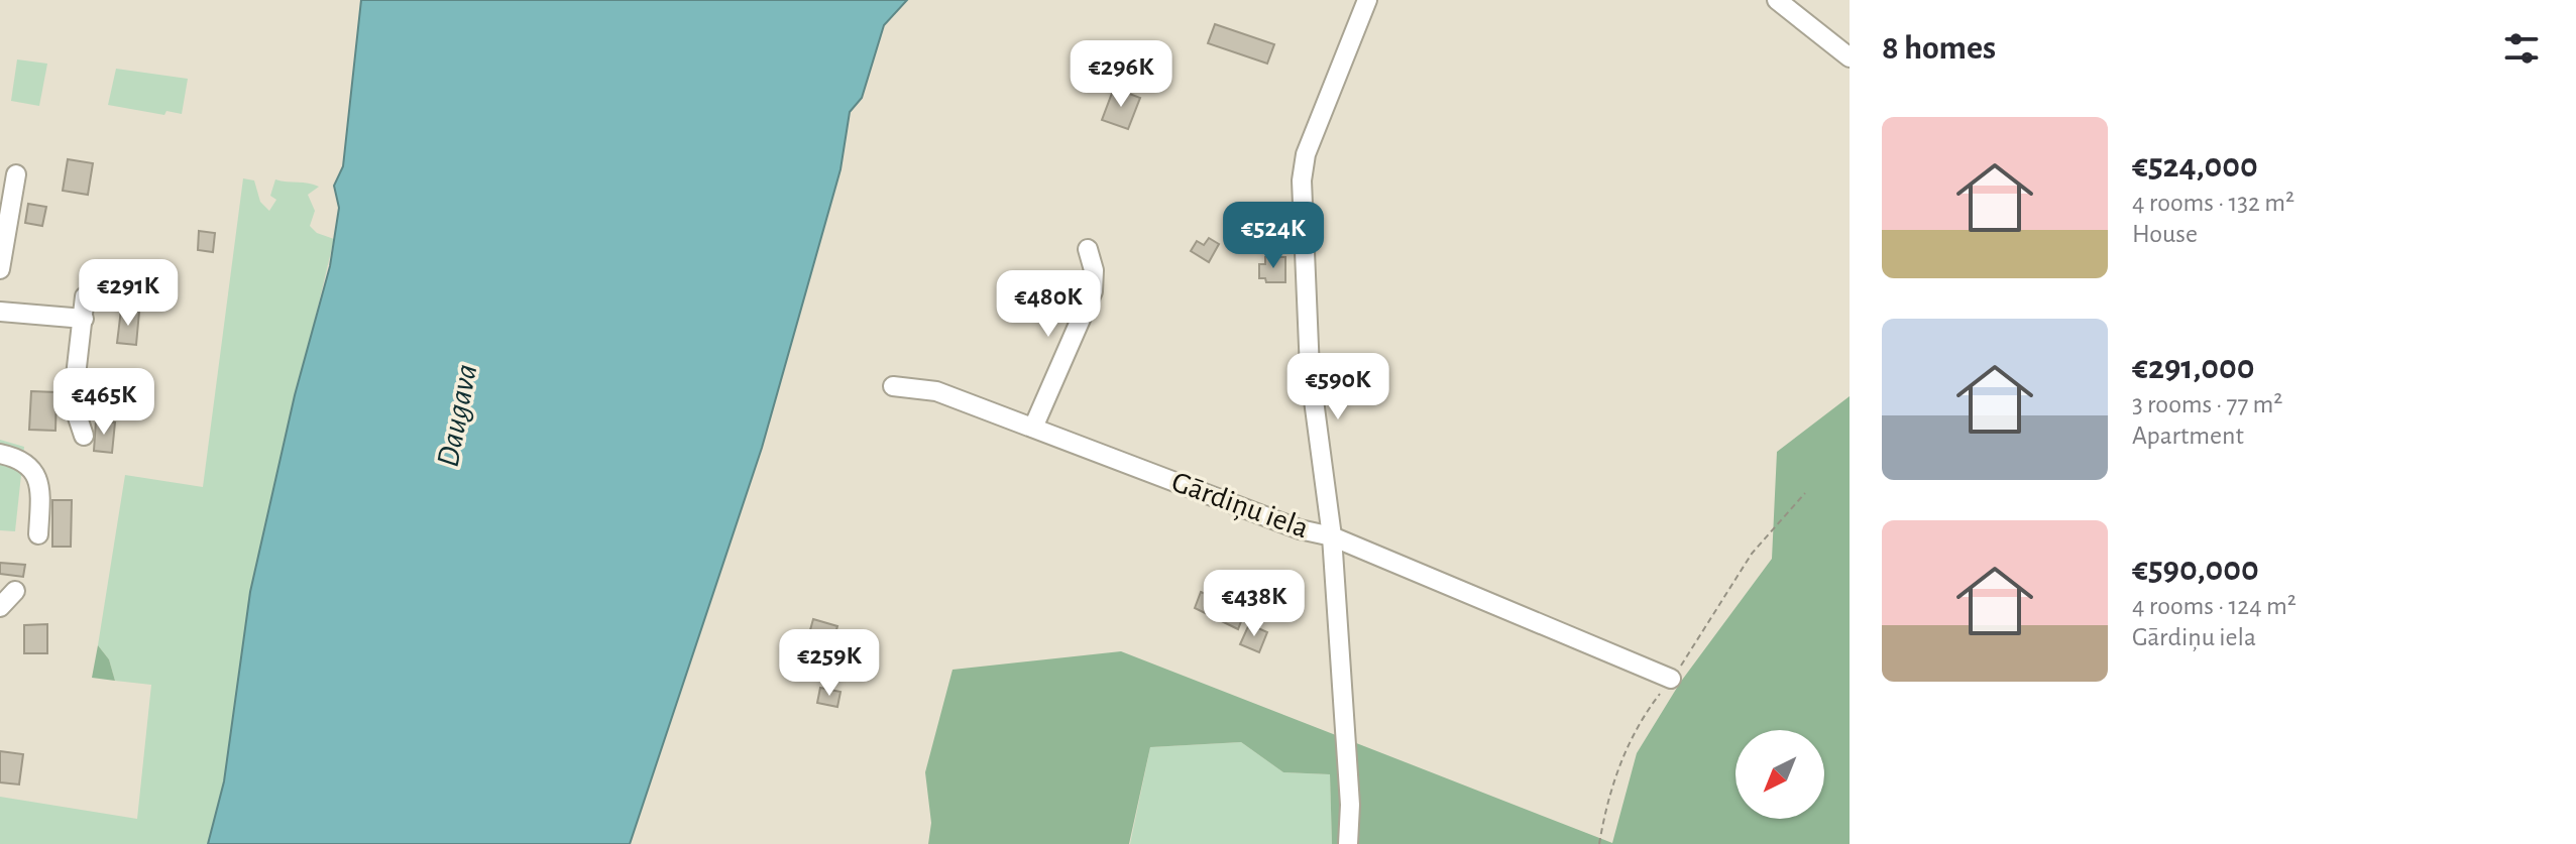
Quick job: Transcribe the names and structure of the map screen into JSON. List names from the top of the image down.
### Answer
{
  "streets": {
    "street": ["Gārdiņu iela"]
  },
  "water": ["Daugava"],
  "north": "bottom left",
  "page": {
    "heading": "8 homes",
    "price": [
      "€296K",
      "€524K",
      "€291K",
      "€480K",
      "€590K",
      "€465K",
      "€438K",
      "€259K"
    ],
    "list": [
      {
        "name": "€524,000",
        "note": "4 rooms · 132 m² · House"
      },
      {
        "name": "€291,000",
        "note": "3 rooms · 77 m² · Apartment"
      },
      {
        "name": "€590,000",
        "note": "4 rooms · 124 m² · Gārdiņu iela"
      }
    ]
  }
}
